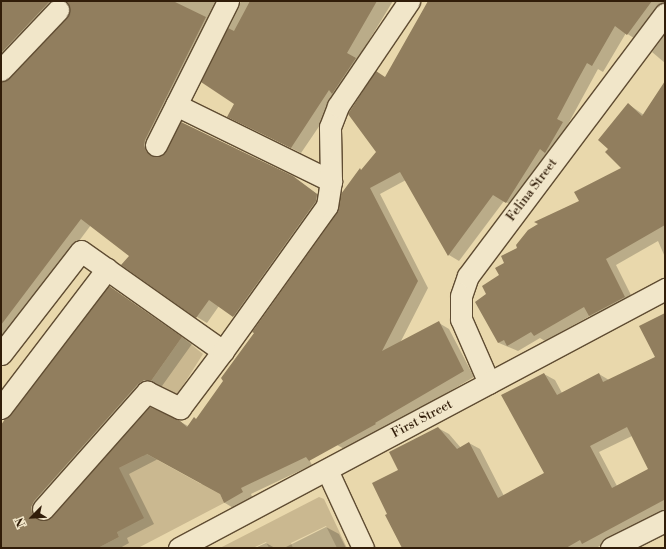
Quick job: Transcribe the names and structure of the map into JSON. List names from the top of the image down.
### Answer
{
  "streets": {
    "street": ["Felina Street", "First Street"]
  },
  "crossings": [
    ["Felina Street", "First Street"]
  ],
  "north": "bottom left"
}
